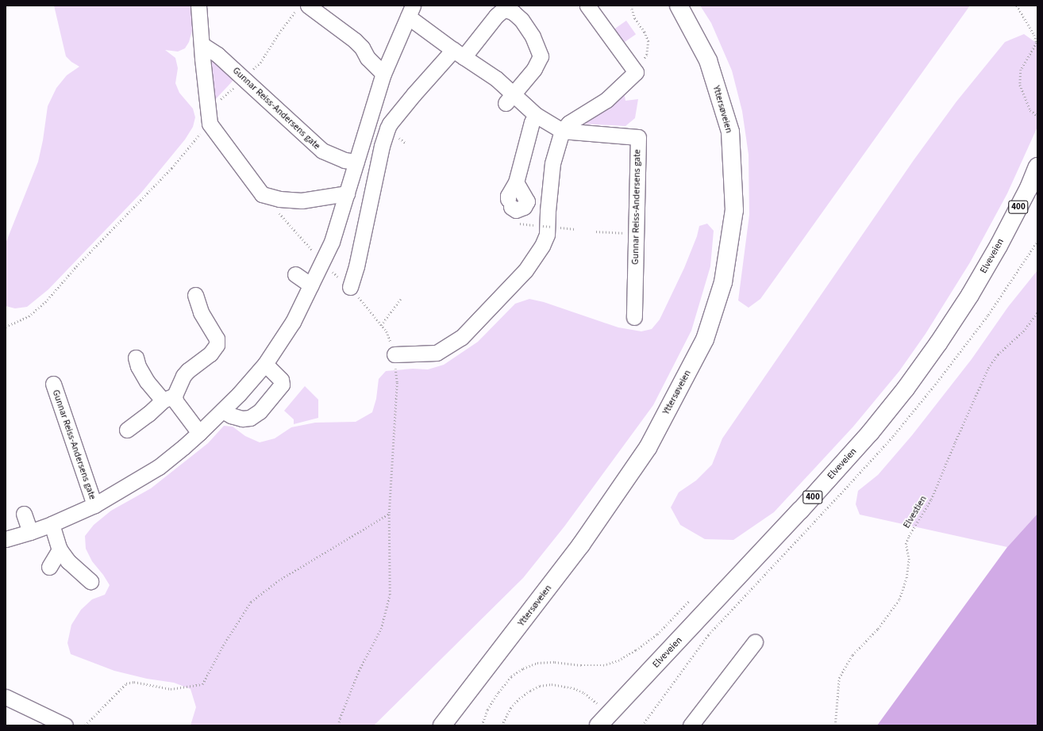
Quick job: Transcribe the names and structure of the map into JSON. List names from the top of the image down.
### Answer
{
  "streets": {
    "main road": ["Yttersøveien", "400", "Elveveien"],
    "street": ["Gunnar Reiss-Andersens gate"],
    "path": ["Elvestien"]
  }
}
